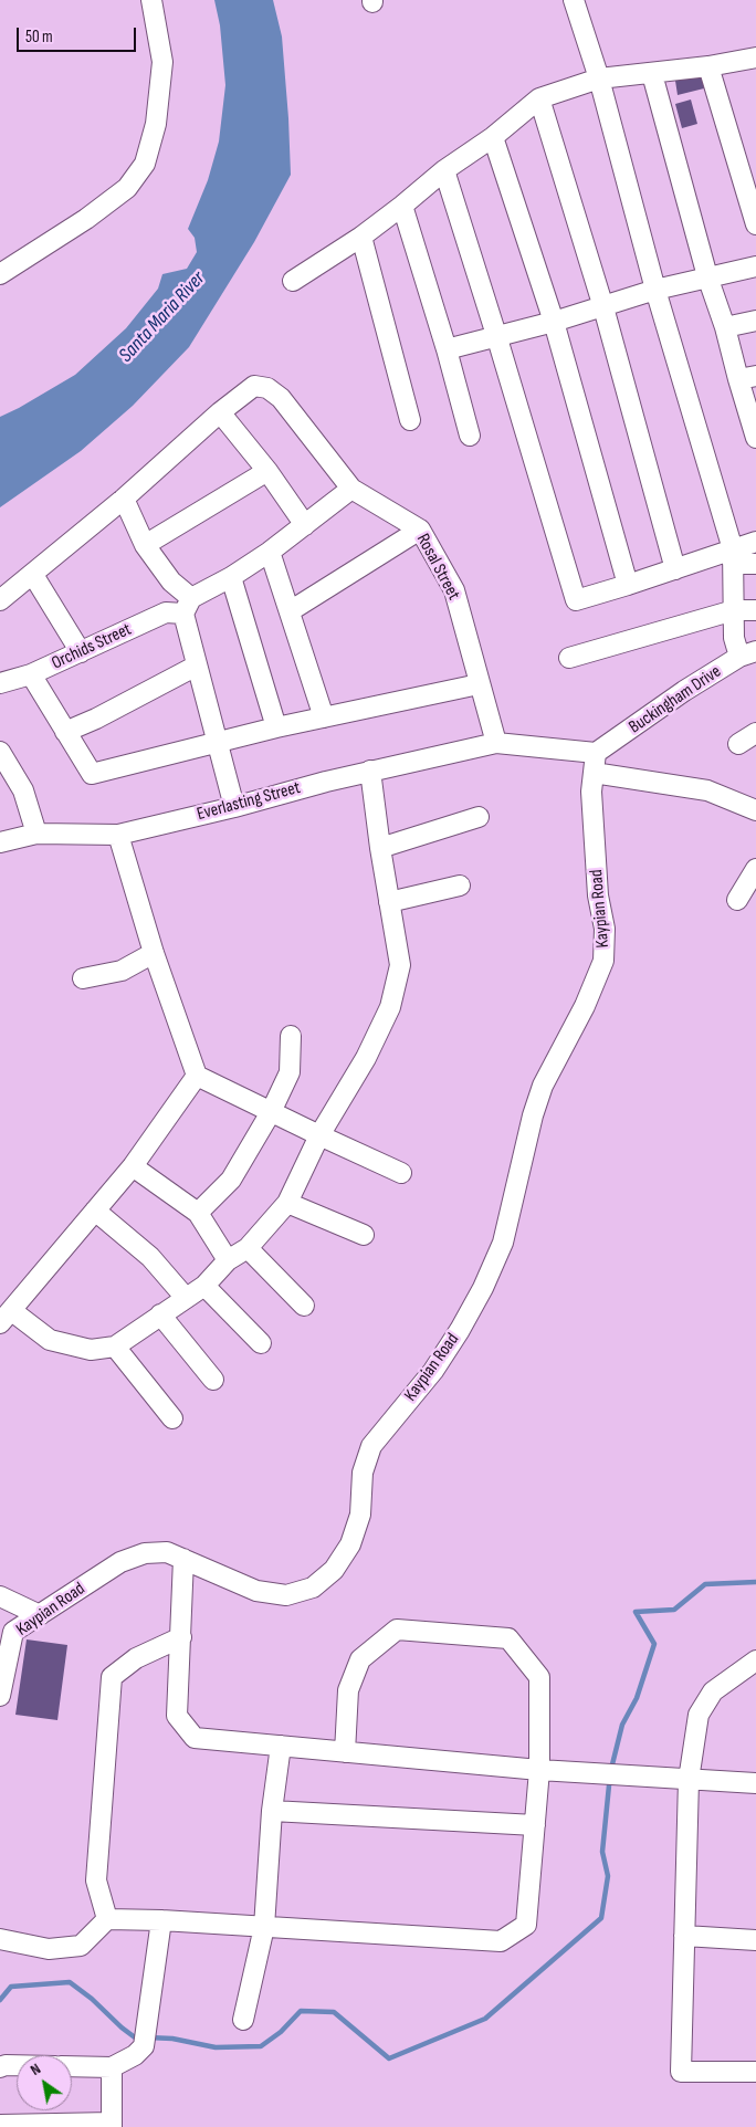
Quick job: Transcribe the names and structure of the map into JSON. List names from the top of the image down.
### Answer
{
  "streets": {
    "street": [
      "Rosal Street",
      "Orchids Street",
      "Buckingham Drive",
      "Everlasting Street",
      "Kaypian Road"
    ]
  },
  "crossings": [
    ["Rosal Street", "Orchids Street"],
    ["Rosal Street", "Everlasting Street"],
    ["Buckingham Drive", "Everlasting Street"],
    ["Buckingham Drive", "Kaypian Road"],
    ["Everlasting Street", "Kaypian Road"]
  ],
  "water": ["Santa Maria River"],
  "scale_bar": "50 m",
  "north": "top left"
}
